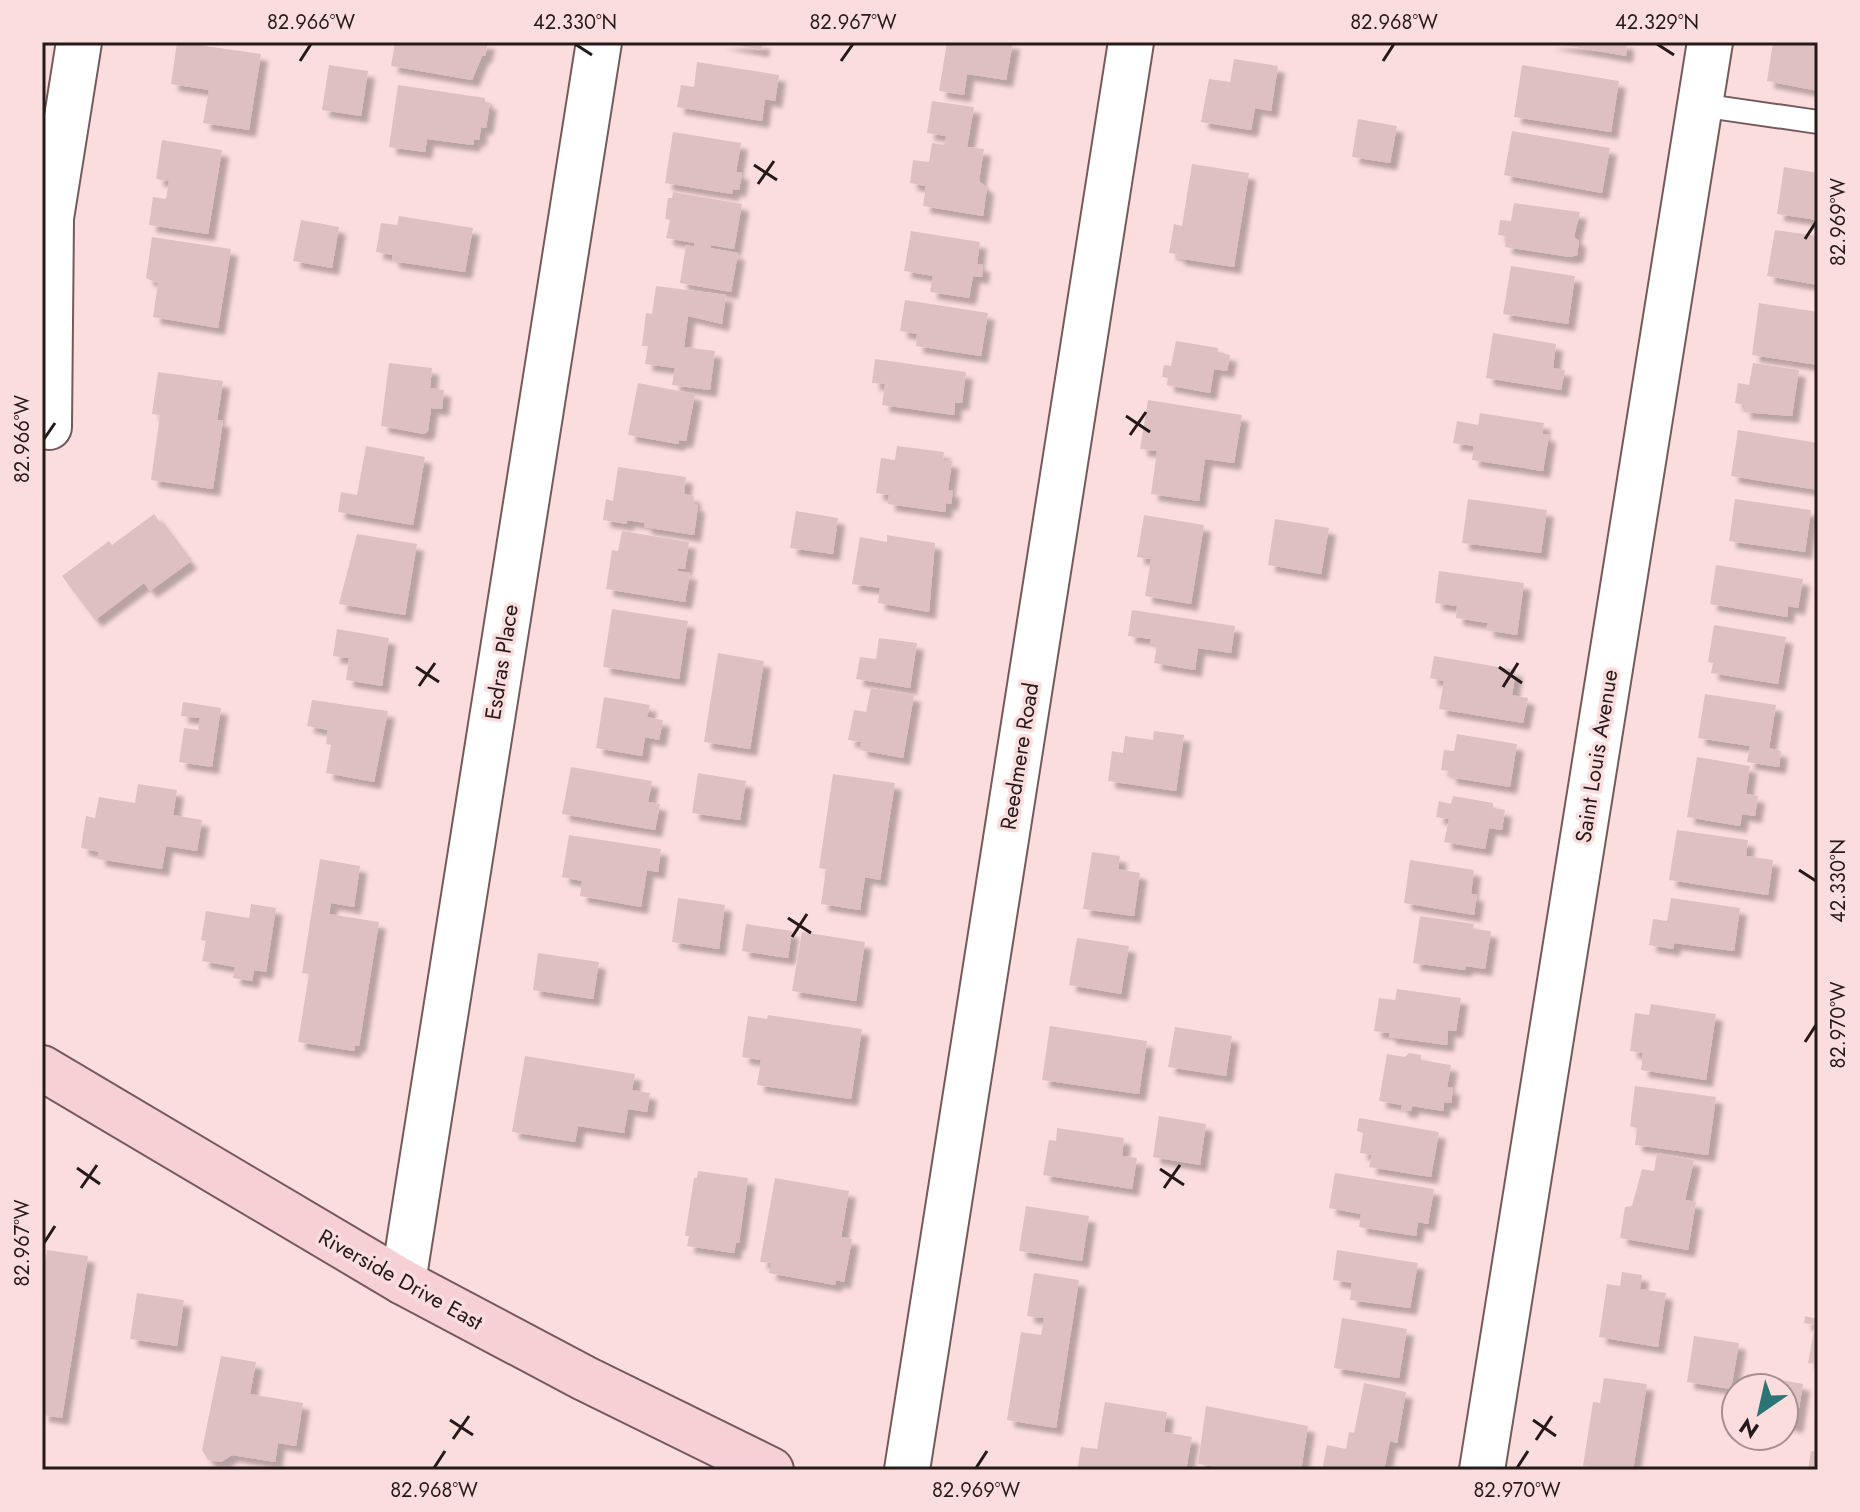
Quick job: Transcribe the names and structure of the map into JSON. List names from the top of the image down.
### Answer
{
  "streets": {
    "main road": ["Riverside Drive East"],
    "street": ["Esdras Place", "Reedmere Road", "Saint Louis Avenue"]
  },
  "crossings": [
    ["Esdras Place", "Riverside Drive East"]
  ],
  "north": "bottom left",
  "coordinates": [
    "82.966°W",
    "42.330°N",
    "82.967°W",
    "82.968°W",
    "42.329°N",
    "82.969°W",
    "82.970°W"
  ]
}
